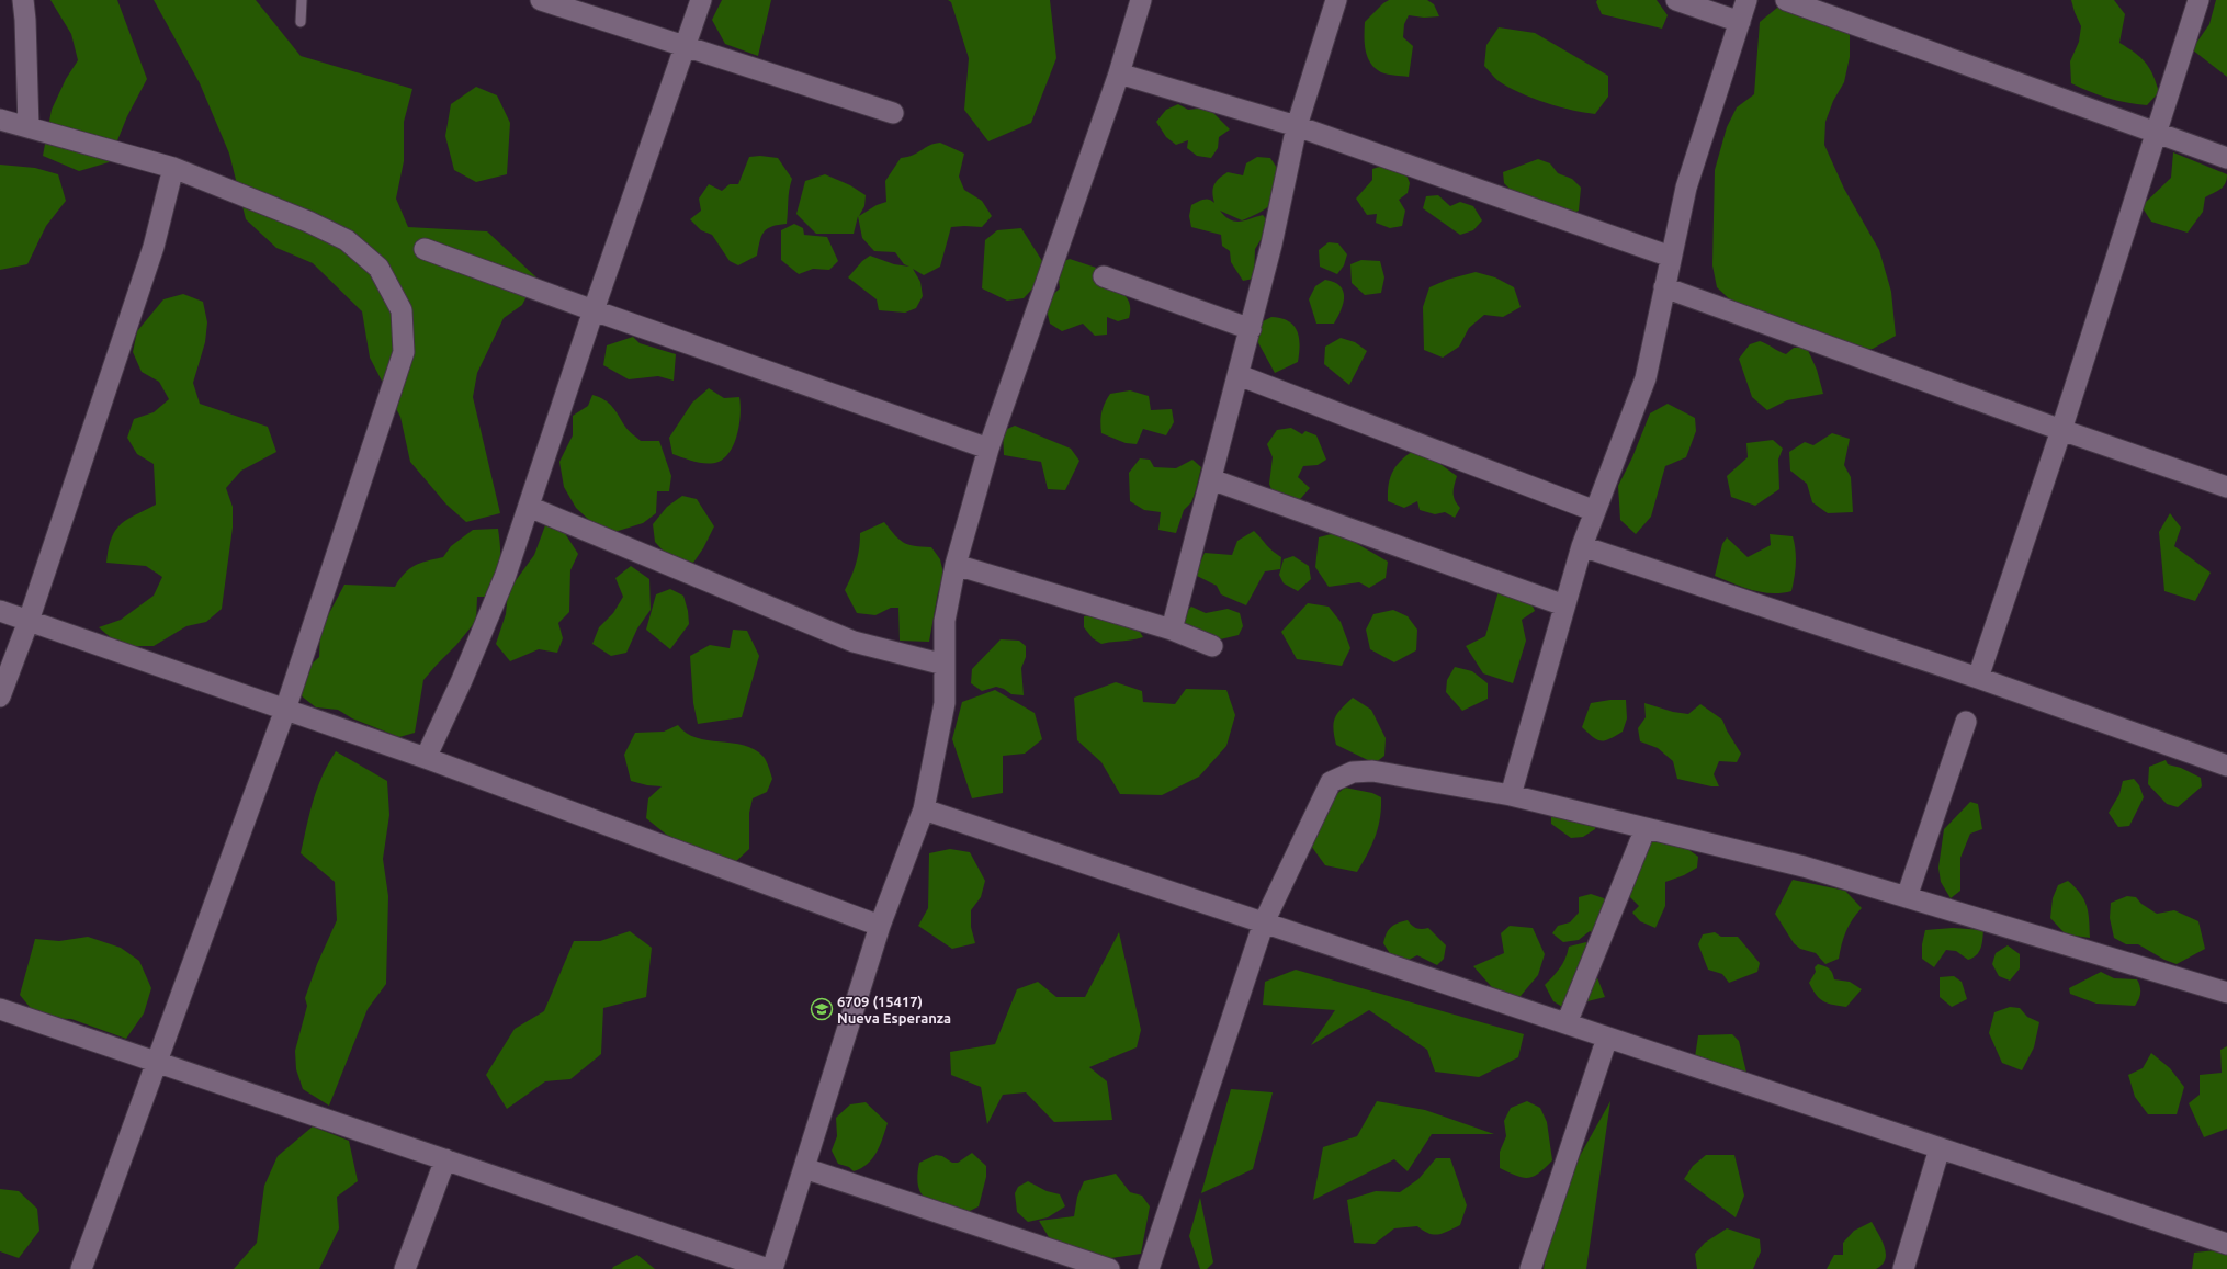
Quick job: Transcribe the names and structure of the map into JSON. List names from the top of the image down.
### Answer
{
  "places": {
    "school or university": ["6709 (15417) Nueva Esperanza"]
  }
}
